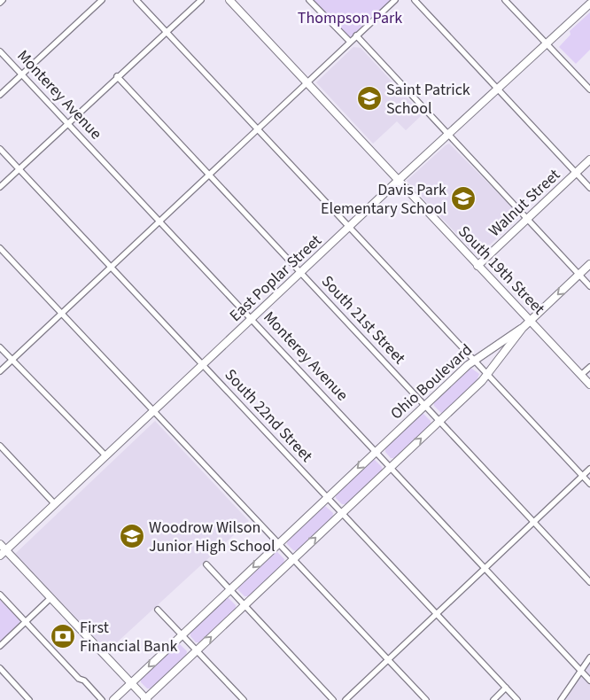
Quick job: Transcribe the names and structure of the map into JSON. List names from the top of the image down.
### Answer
{
  "streets": {
    "street": [
      "Monterey Avenue",
      "Walnut Street",
      "South 19th Street",
      "East Poplar Street",
      "South 21st Street",
      "Ohio Boulevard",
      "South 22nd Street"
    ]
  },
  "crossings": [
    ["Monterey Avenue", "East Poplar Street"],
    ["Monterey Avenue", "Ohio Boulevard"],
    ["Walnut Street", "South 19th Street"],
    ["South 19th Street", "East Poplar Street"],
    ["East Poplar Street", "South 21st Street"],
    ["East Poplar Street", "South 22nd Street"],
    ["South 21st Street", "Ohio Boulevard"],
    ["Ohio Boulevard", "South 22nd Street"]
  ],
  "parks": ["Thompson Park"],
  "places": {
    "school or university": ["Saint Patrick School", "Davis Park Elementary School", "Woodrow Wilson Junior High School"],
    "bank": ["First Financial Bank"]
  }
}
